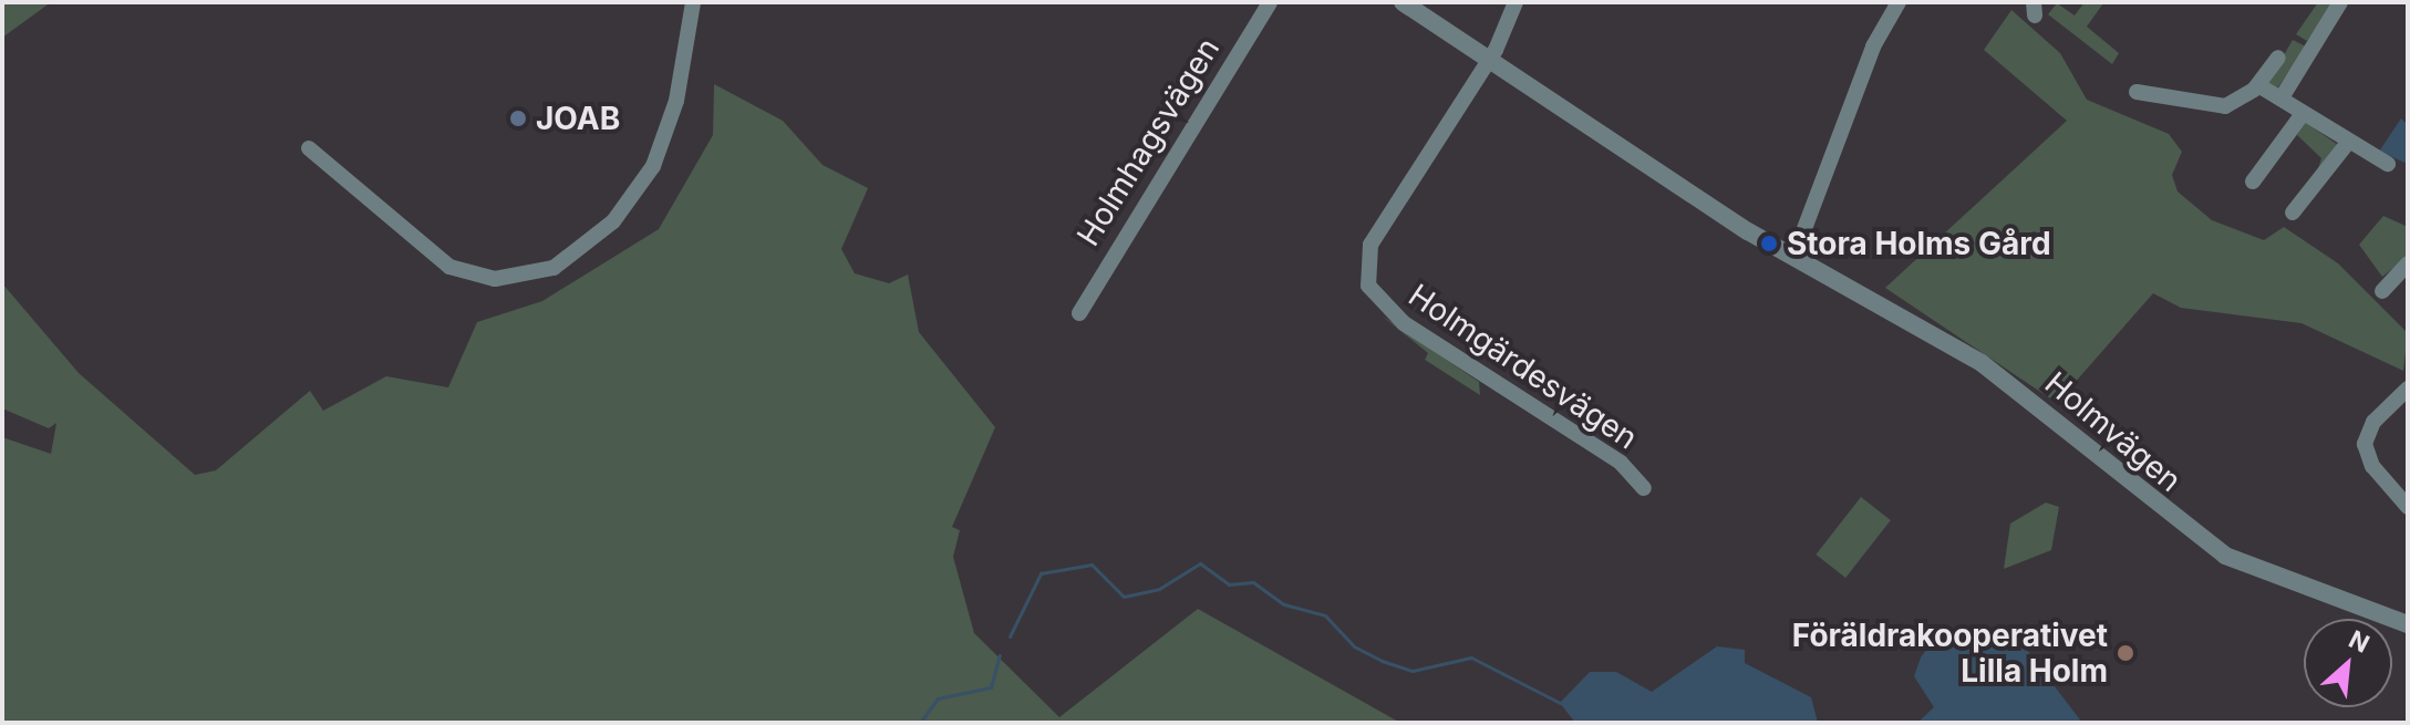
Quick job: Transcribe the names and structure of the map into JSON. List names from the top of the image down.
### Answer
{
  "streets": {
    "street": ["Holmhagsvägen", "Holmgärdesvägen", "Holmvägen"]
  },
  "crossings": [
    ["Holmgärdesvägen", "Holmvägen"]
  ],
  "places": ["JOAB", "Stora Holms Gård", "Föräldrakooperativet Lilla Holm"],
  "north": "top right"
}
